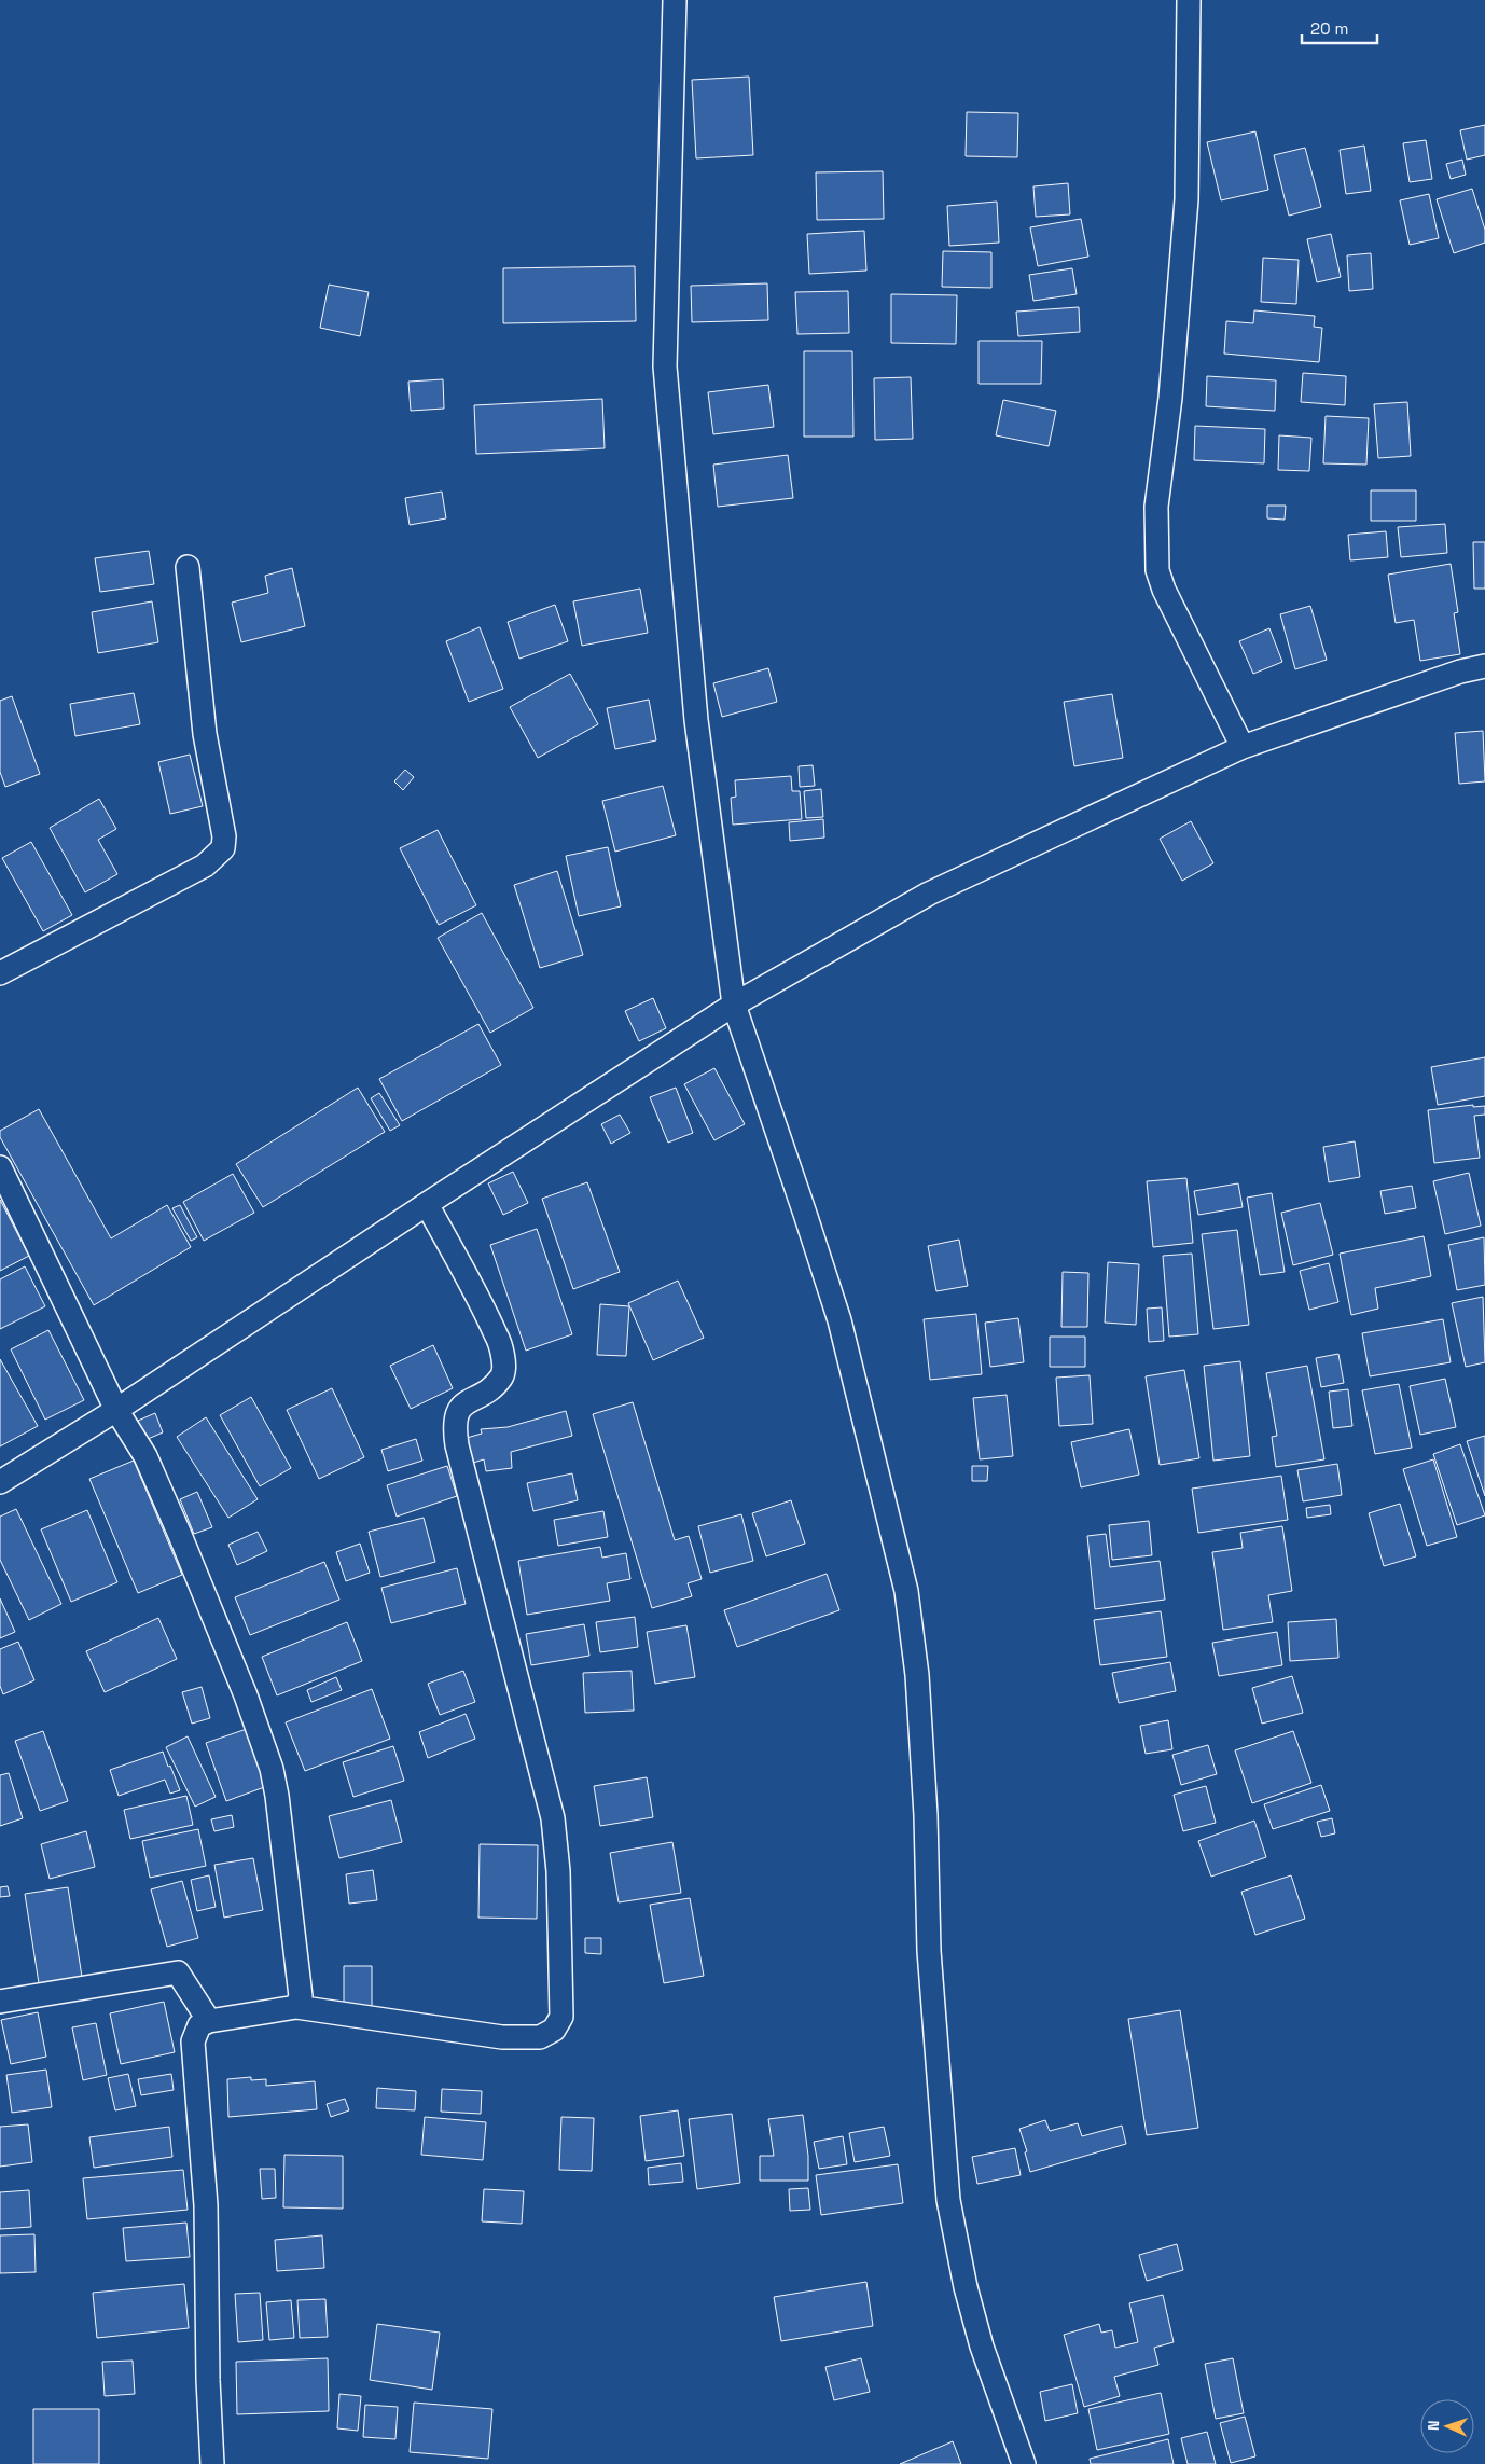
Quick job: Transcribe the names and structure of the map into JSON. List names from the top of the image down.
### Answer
{
  "scale_bar": "20 m",
  "north": "left"
}
